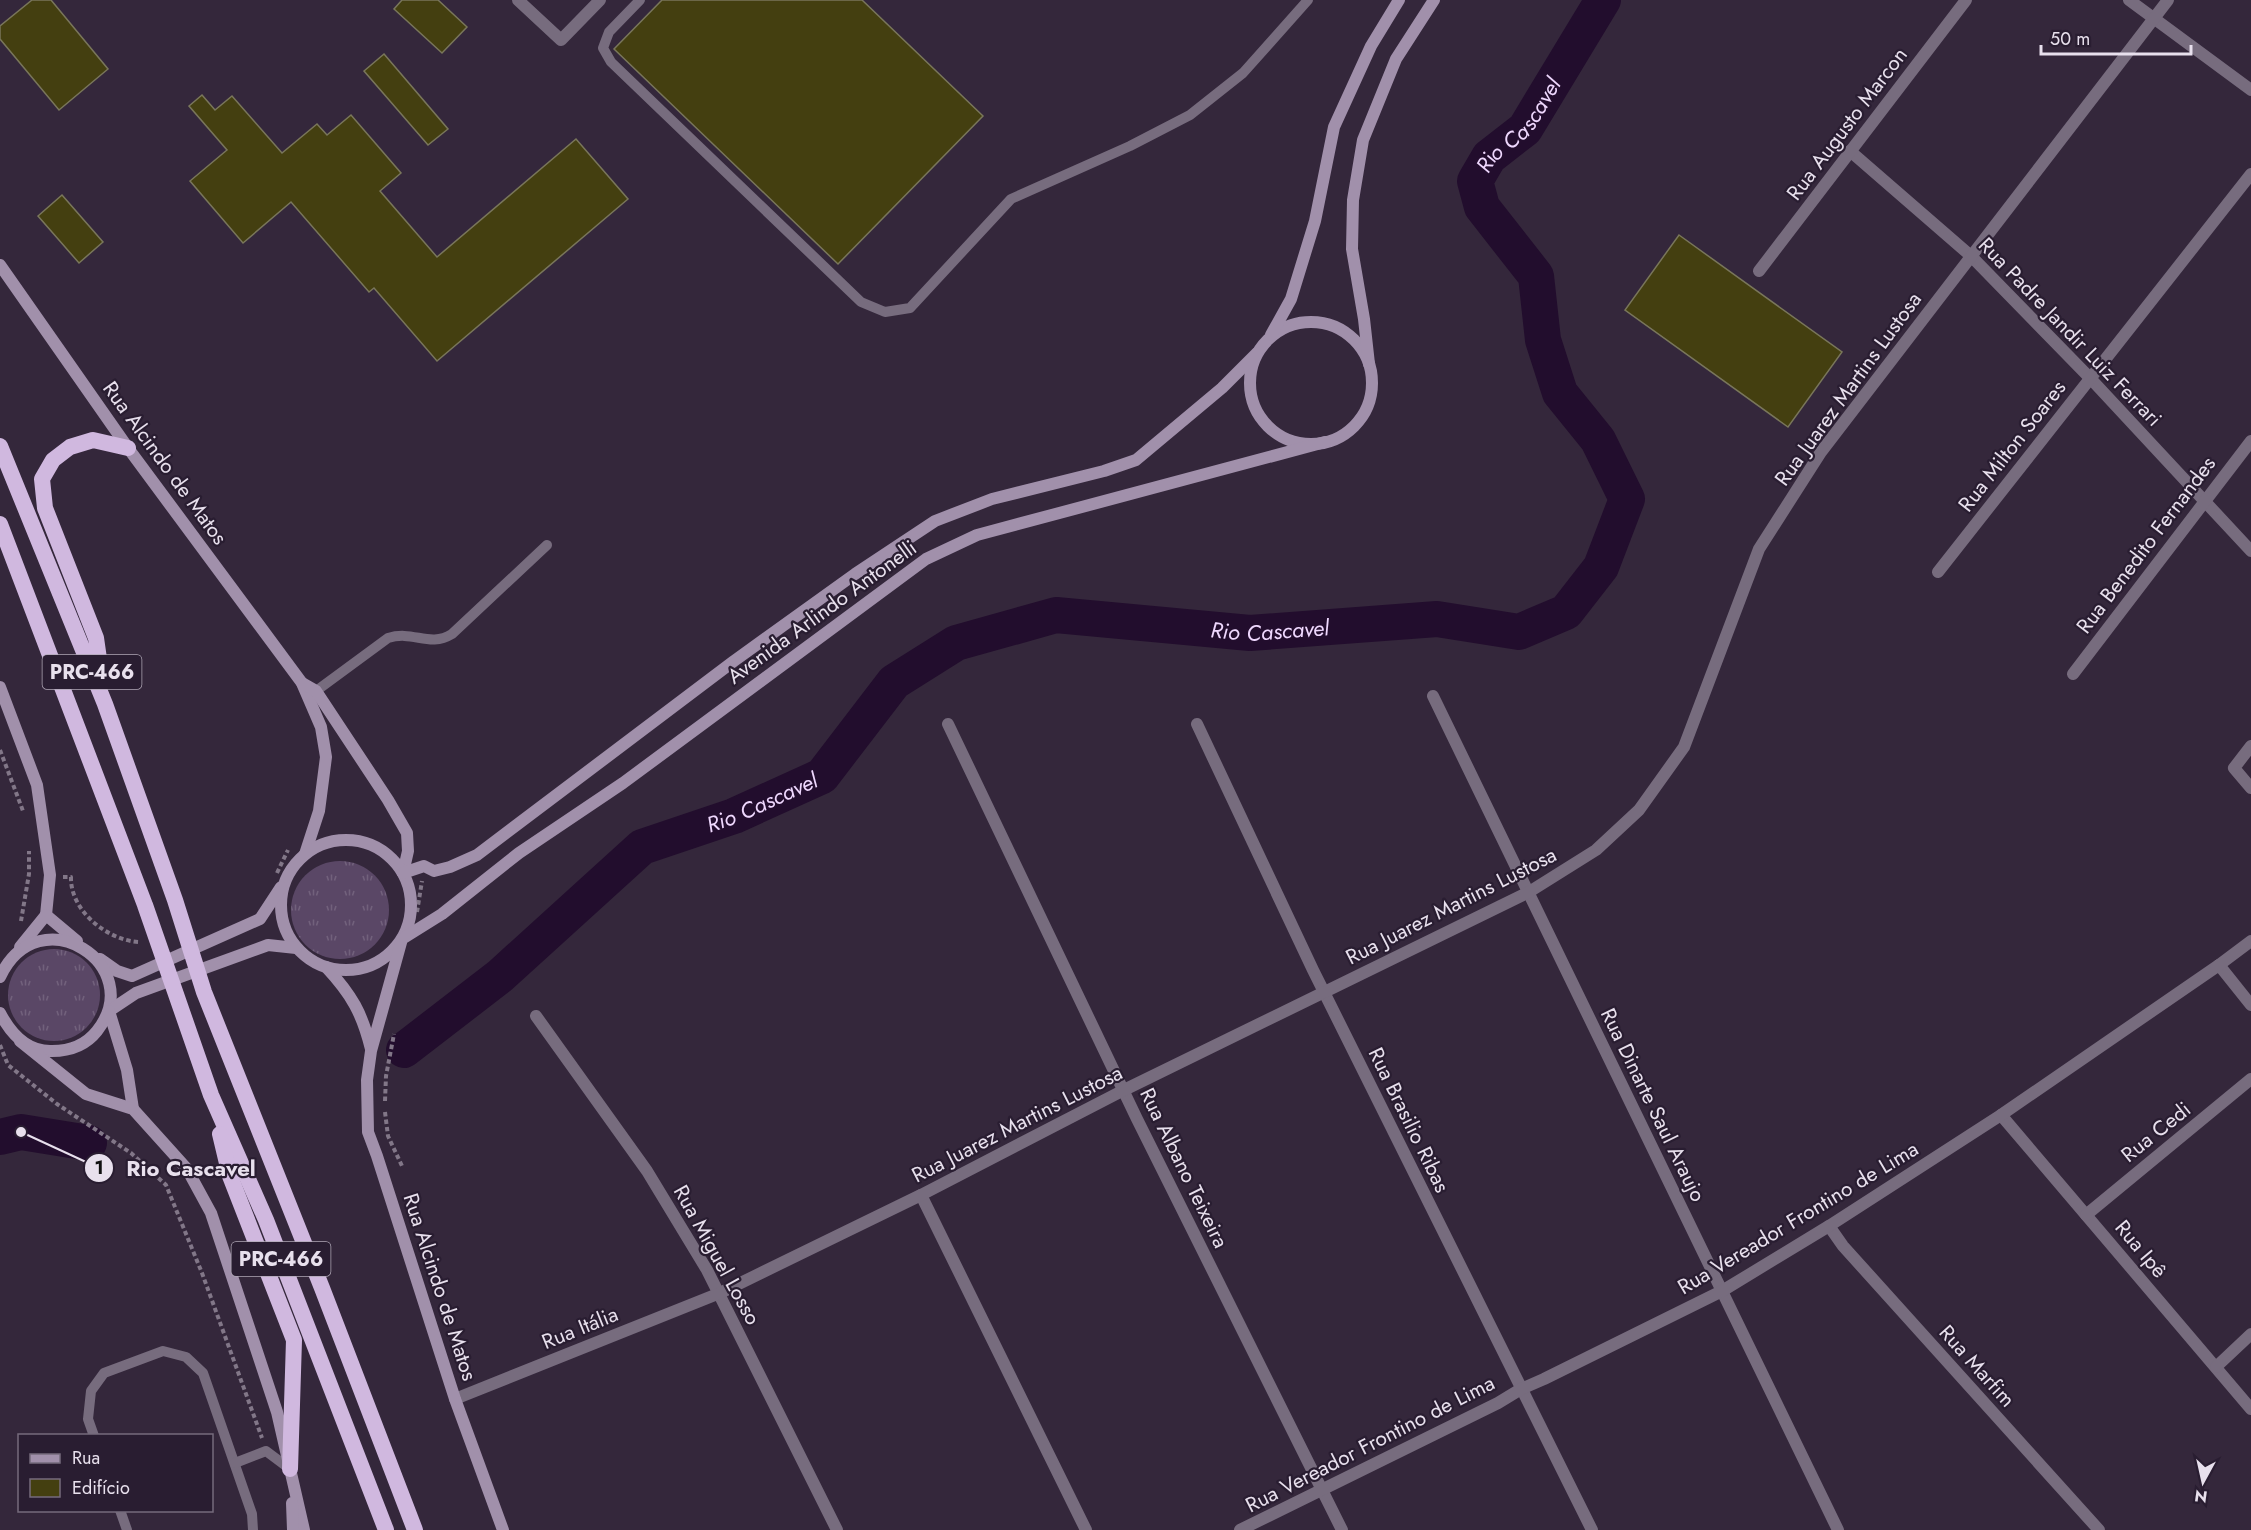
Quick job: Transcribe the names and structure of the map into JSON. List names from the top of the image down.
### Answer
{
  "streets": {
    "highway": ["PRC-466"],
    "main road": ["Rua Alcindo de Matos", "Avenida Arlindo Antonelli"],
    "street": [
      "Rua Augusto Marcon",
      "Rua Padre Jandir Luiz Ferrari",
      "Rua Juarez Martins Lustosa",
      "Rua Milton Soares",
      "Rua Benedito Fernandes",
      "Rua Dinarte Saul Araujo",
      "Rua Brasilio Ribas",
      "Rua Cedi",
      "Rua Albano Teixeira",
      "Rua Vereador Frontino de Lima",
      "Rua Ipê",
      "Rua Miguel Losso",
      "Rua Itália",
      "Rua Marfim"
    ]
  },
  "crossings": [
    ["Rua Augusto Marcon", "Rua Padre Jandir Luiz Ferrari"],
    ["Rua Padre Jandir Luiz Ferrari", "Rua Juarez Martins Lustosa"],
    ["Rua Padre Jandir Luiz Ferrari", "Rua Milton Soares"],
    ["Rua Padre Jandir Luiz Ferrari", "Rua Benedito Fernandes"],
    ["Rua Juarez Martins Lustosa", "Rua Dinarte Saul Araujo"],
    ["Rua Juarez Martins Lustosa", "Rua Brasilio Ribas"],
    ["Rua Juarez Martins Lustosa", "Rua Albano Teixeira"],
    ["Rua Juarez Martins Lustosa", "Rua Miguel Losso"],
    ["Rua Juarez Martins Lustosa", "Rua Itália"],
    ["Rua Alcindo de Matos", "Avenida Arlindo Antonelli"],
    ["Rua Alcindo de Matos", "Rua Itália"],
    ["Rua Dinarte Saul Araujo", "Rua Vereador Frontino de Lima"],
    ["Rua Brasilio Ribas", "Rua Vereador Frontino de Lima"],
    ["Rua Cedi", "Rua Ipê"],
    ["Rua Albano Teixeira", "Rua Vereador Frontino de Lima"],
    ["Rua Vereador Frontino de Lima", "Rua Ipê"],
    ["Rua Vereador Frontino de Lima", "Rua Marfim"],
    ["Rua Miguel Losso", "Rua Itália"]
  ],
  "water": ["Rio Cascavel"],
  "places": ["Rio Cascavel"],
  "legend": ["Rua", "Edifício"],
  "scale_bar": "50 m",
  "north": "bottom"
}
